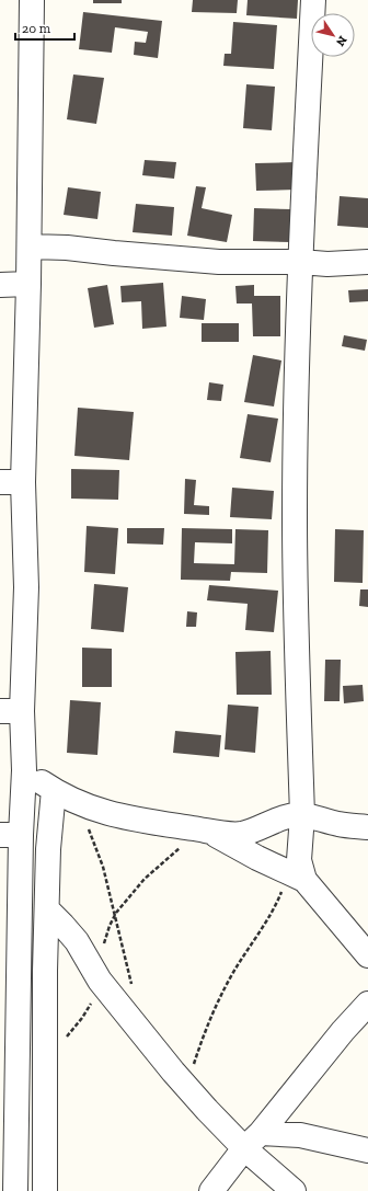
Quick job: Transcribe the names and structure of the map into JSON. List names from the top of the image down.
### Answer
{
  "scale_bar": "20 m",
  "north": "bottom right"
}
